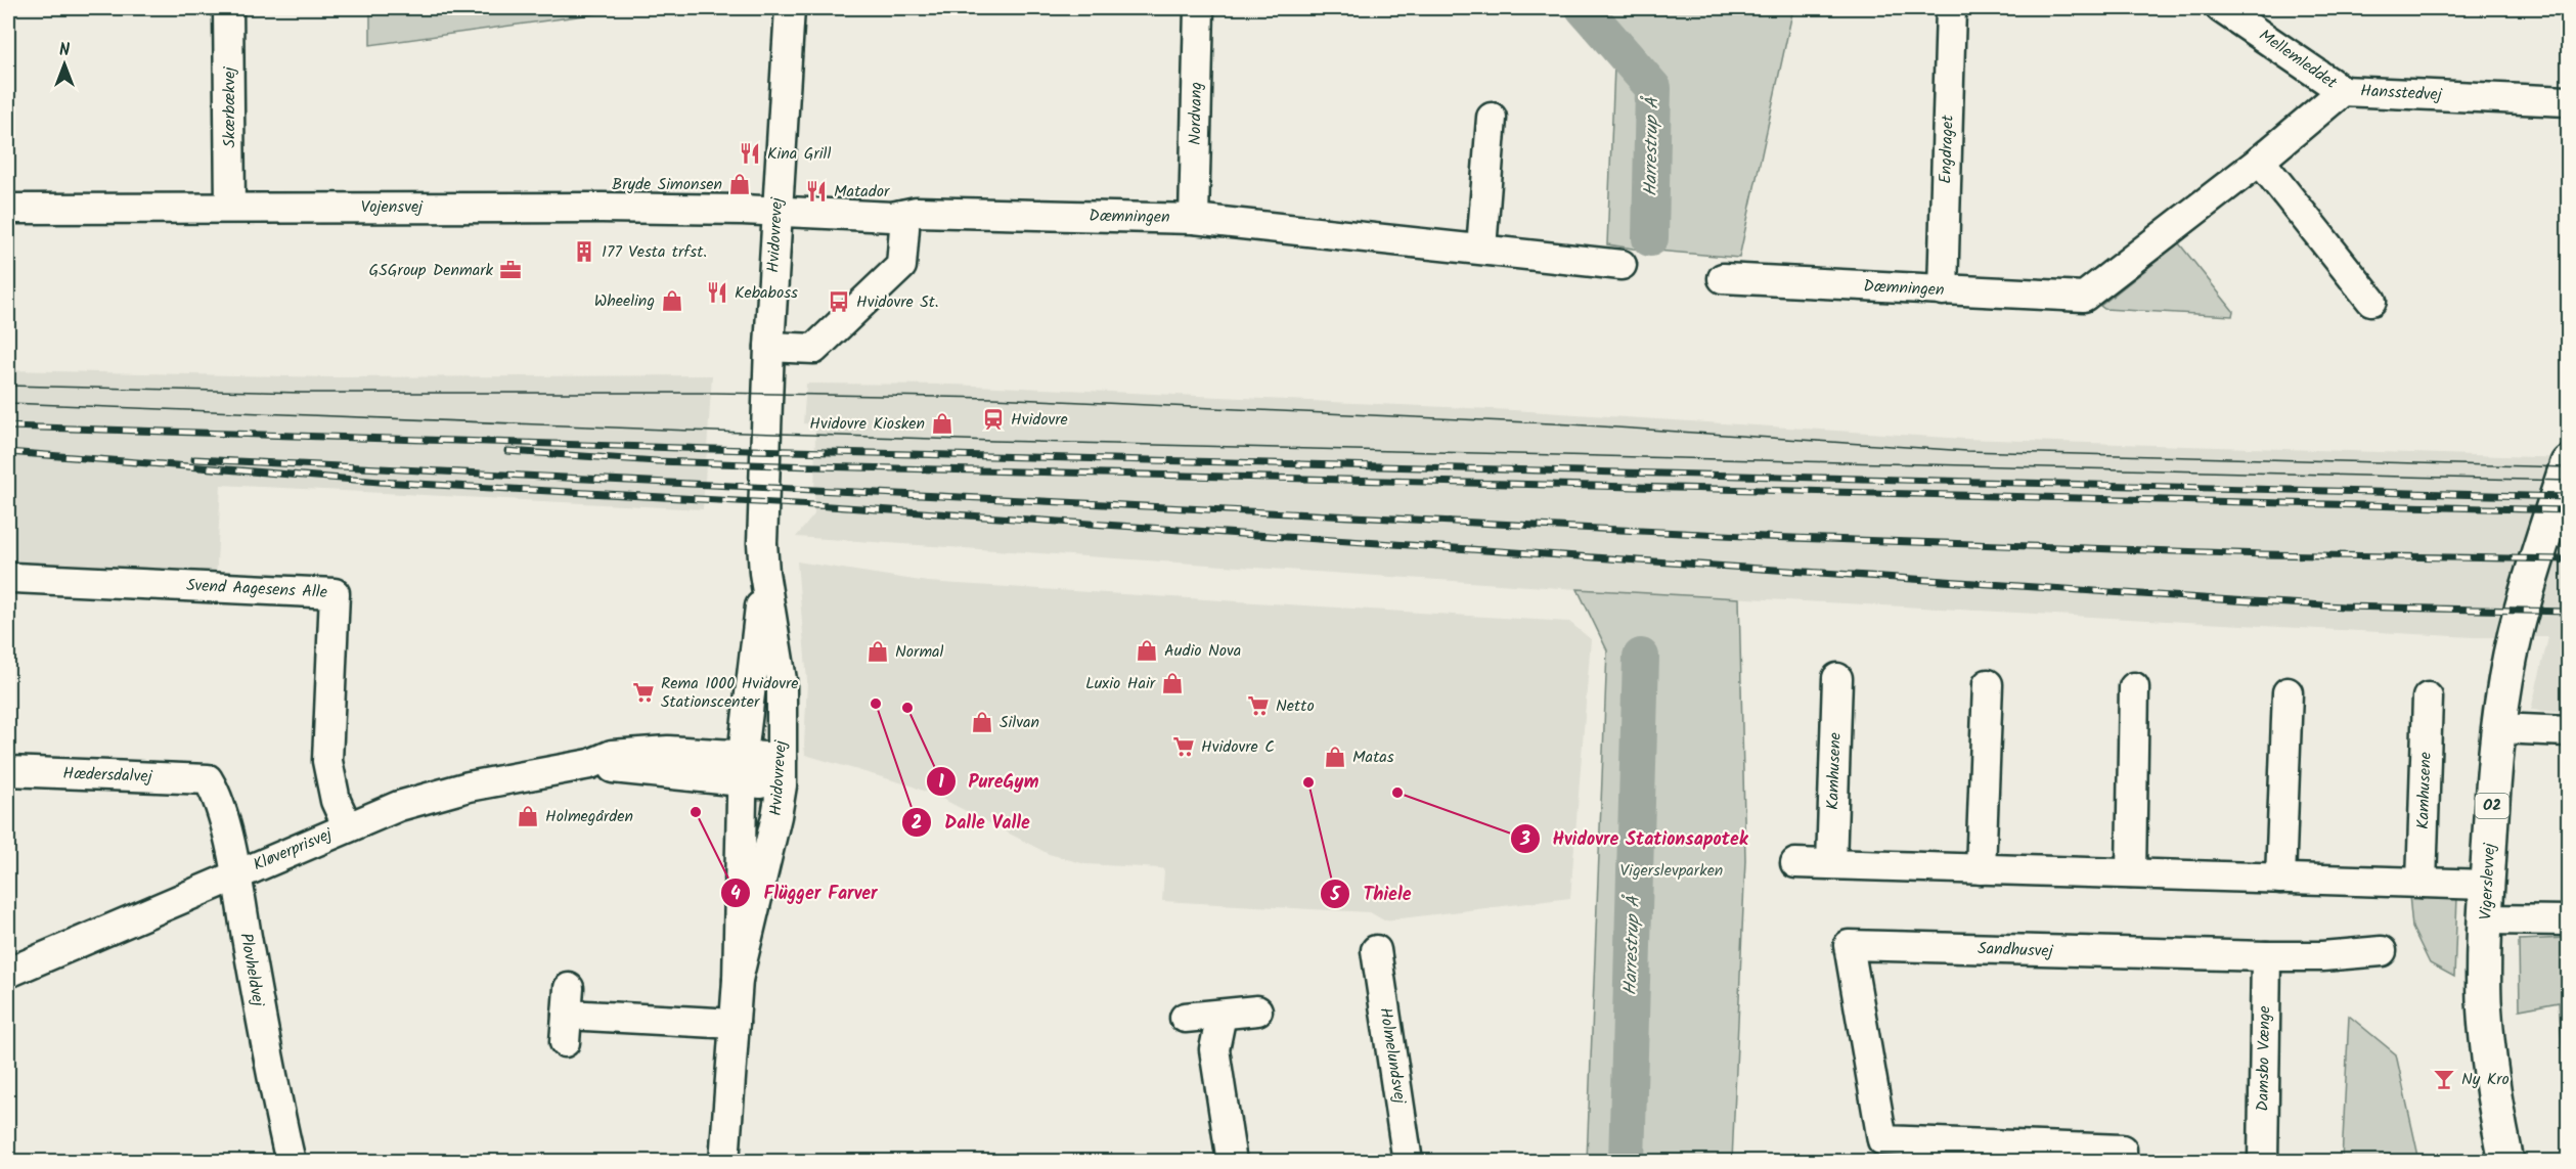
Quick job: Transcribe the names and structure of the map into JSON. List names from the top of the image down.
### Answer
{
  "streets": {
    "main road": ["O2", "Vigerslevvej"],
    "street": [
      "Mellemleddet",
      "Hansstedvej",
      "Skærbækvej",
      "Nordvang",
      "Engdraget",
      "Vojensvej",
      "Dæmningen",
      "Hvidovrevej",
      "Svend Aagesens Alle",
      "Kamhusene",
      "Hædersdalvej",
      "Kløverprisvej",
      "Sandhusvej",
      "Plovheldvej",
      "Holmelundsvej",
      "Damsbo Vænge"
    ]
  },
  "crossings": [
    ["Mellemleddet", "Hansstedvej"],
    ["Hansstedvej", "Dæmningen"],
    ["Skærbækvej", "Vojensvej"],
    ["Nordvang", "Dæmningen"],
    ["Engdraget", "Dæmningen"],
    ["Vojensvej", "Dæmningen"],
    ["Vojensvej", "Hvidovrevej"],
    ["Dæmningen", "Hvidovrevej"],
    ["Hvidovrevej", "Kløverprisvej"],
    ["Svend Aagesens Alle", "Kløverprisvej"],
    ["Hædersdalvej", "Plovheldvej"],
    ["Kløverprisvej", "Plovheldvej"],
    ["Sandhusvej", "Damsbo Vænge"]
  ],
  "water": ["Harrestrup Å"],
  "parks": ["Vigerslevparken"],
  "places": {
    "restaurant": ["Kina Grill", "Matador", "Kebaboss"],
    "shop": [
      "Bryde Simonsen",
      "Wheeling",
      "Hvidovre Kiosken",
      "Audio Nova",
      "Normal",
      "Luxio Hair",
      "Silvan",
      "Matas",
      "Holmegården"
    ],
    "building": ["177 Vesta trfst."],
    "office": ["GSGroup Denmark"],
    "bus stop": ["Hvidovre St."],
    "station": ["Hvidovre"],
    "supermarket": ["Rema 1000 Hvidovre Stationscenter", "Netto", "Hvidovre C"],
    "other": [
      "Dalle Valle",
      "PureGym",
      "Thiele",
      "Hvidovre Stationsapotek",
      "Flügger Farver"
    ],
    "bar": ["Ny Kro"]
  },
  "north": "top"
}
